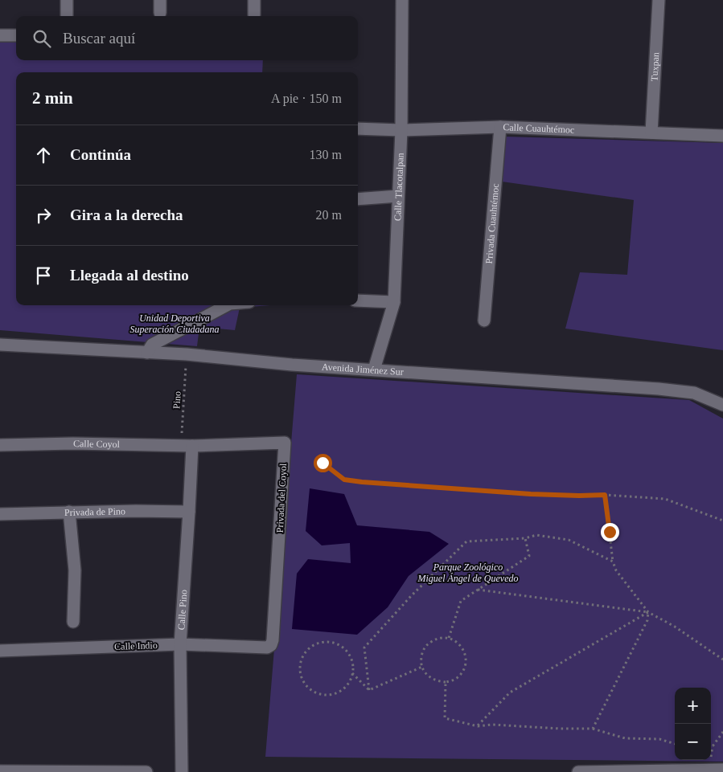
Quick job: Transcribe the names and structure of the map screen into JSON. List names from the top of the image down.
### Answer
{
  "streets": {
    "street": [
      "Tuxpan",
      "Calle Cuauhtémoc",
      "Calle Tlacotalpan",
      "Privada Cuauhtémoc",
      "Avenida Jiménez Sur",
      "Calle Coyol",
      "Privada del Coyol",
      "Privada de Pino",
      "Calle Pino",
      "Calle Indio"
    ],
    "path": ["Pino"]
  },
  "crossings": [
    ["Tuxpan", "Calle Cuauhtémoc"],
    ["Calle Cuauhtémoc", "Calle Tlacotalpan"],
    ["Calle Cuauhtémoc", "Privada Cuauhtémoc"],
    ["Calle Tlacotalpan", "Avenida Jiménez Sur"],
    ["Avenida Jiménez Sur", "Pino"],
    ["Pino", "Calle Coyol"],
    ["Pino", "Privada del Coyol"],
    ["Pino", "Calle Pino"],
    ["Calle Coyol", "Privada del Coyol"],
    ["Calle Coyol", "Calle Pino"],
    ["Privada del Coyol", "Calle Pino"],
    ["Privada del Coyol", "Calle Indio"],
    ["Privada de Pino", "Calle Pino"],
    ["Calle Pino", "Calle Indio"]
  ],
  "parks": ["Unidad Deportiva Superación Ciudadana", "Parque Zoológico Miguel Ángel de Quevedo"],
  "page": {
    "search": "Buscar aquí",
    "heading": ["2 min", "A pie · 150 m"],
    "list": [
      ["Continúa", "130 m"],
      ["Gira a la derecha", "20 m"],
      "Llegada al destino"
    ],
    "map_buttons": ["+", "−"]
  }
}
